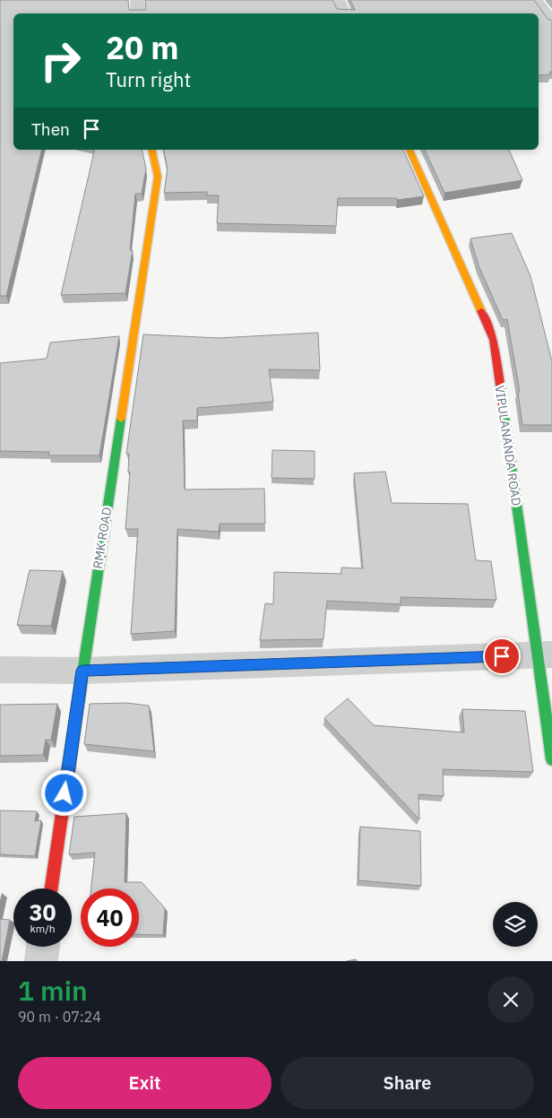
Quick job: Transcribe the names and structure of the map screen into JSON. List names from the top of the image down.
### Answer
{
  "streets": {
    "street": ["VIPULANANDA ROAD", "RMK ROAD"]
  },
  "page": {
    "turn": ["20 m", "Turn right"],
    "then": "Then",
    "speed": "30 km/h",
    "limit": "40",
    "heading": ["1 min", "90 m · 07:24"],
    "buttons": ["Exit", "Share"]
  }
}
